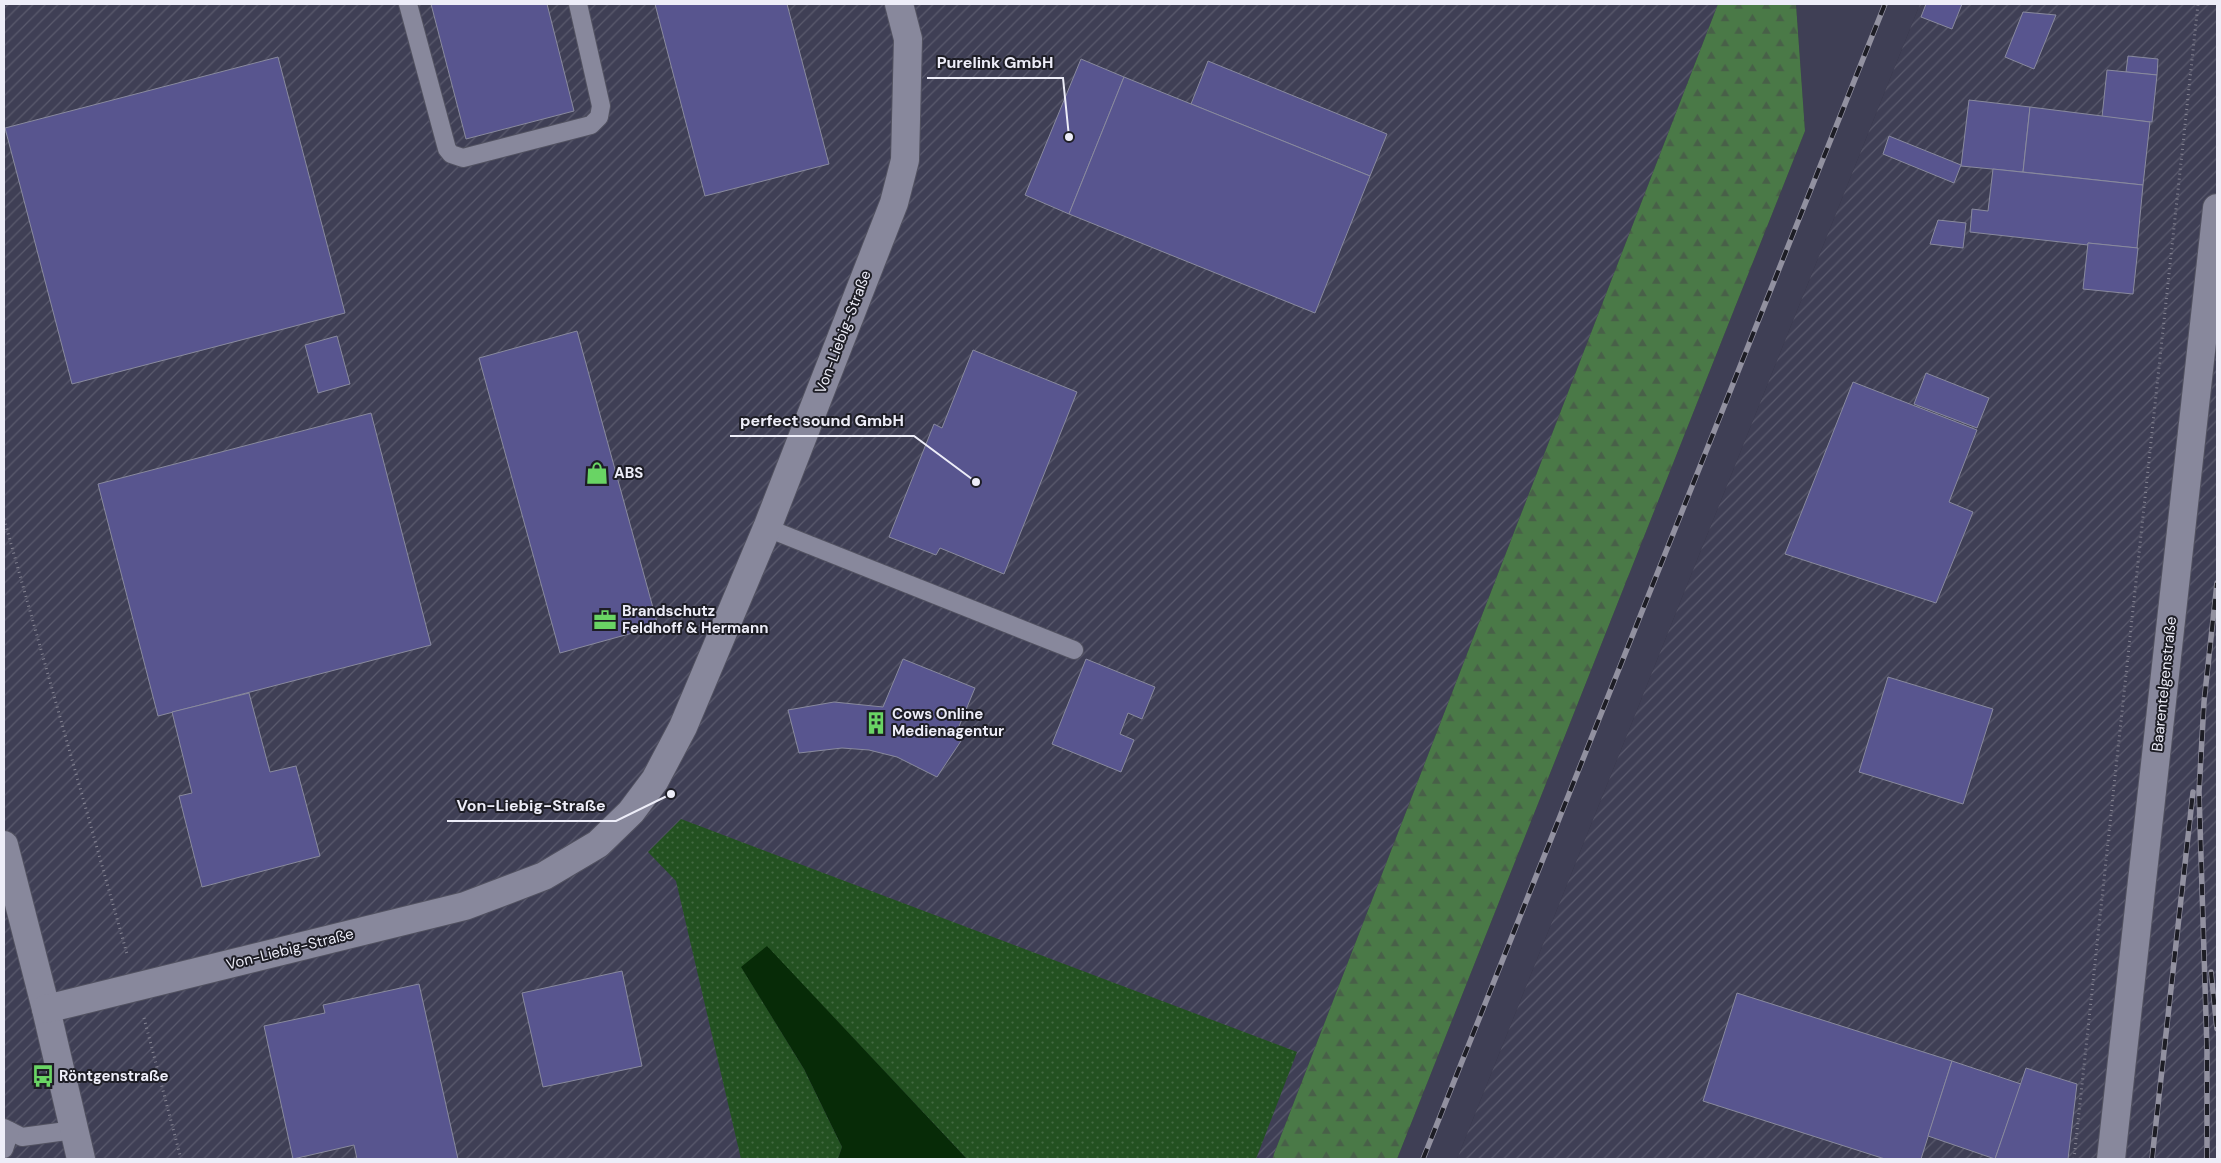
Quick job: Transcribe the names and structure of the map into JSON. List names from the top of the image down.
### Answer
{
  "streets": {
    "street": ["Von-Liebig-Straße", "Baarentelgenstraße"]
  },
  "places": {
    "other": ["Purelink GmbH", "perfect sound GmbH", "Von-Liebig-Straße"],
    "shop": ["ABS"],
    "office": ["Brandschutz Feldhoff & Hermann"],
    "building": ["Cows Online Medienagentur"],
    "bus stop": ["Röntgenstraße"]
  }
}
